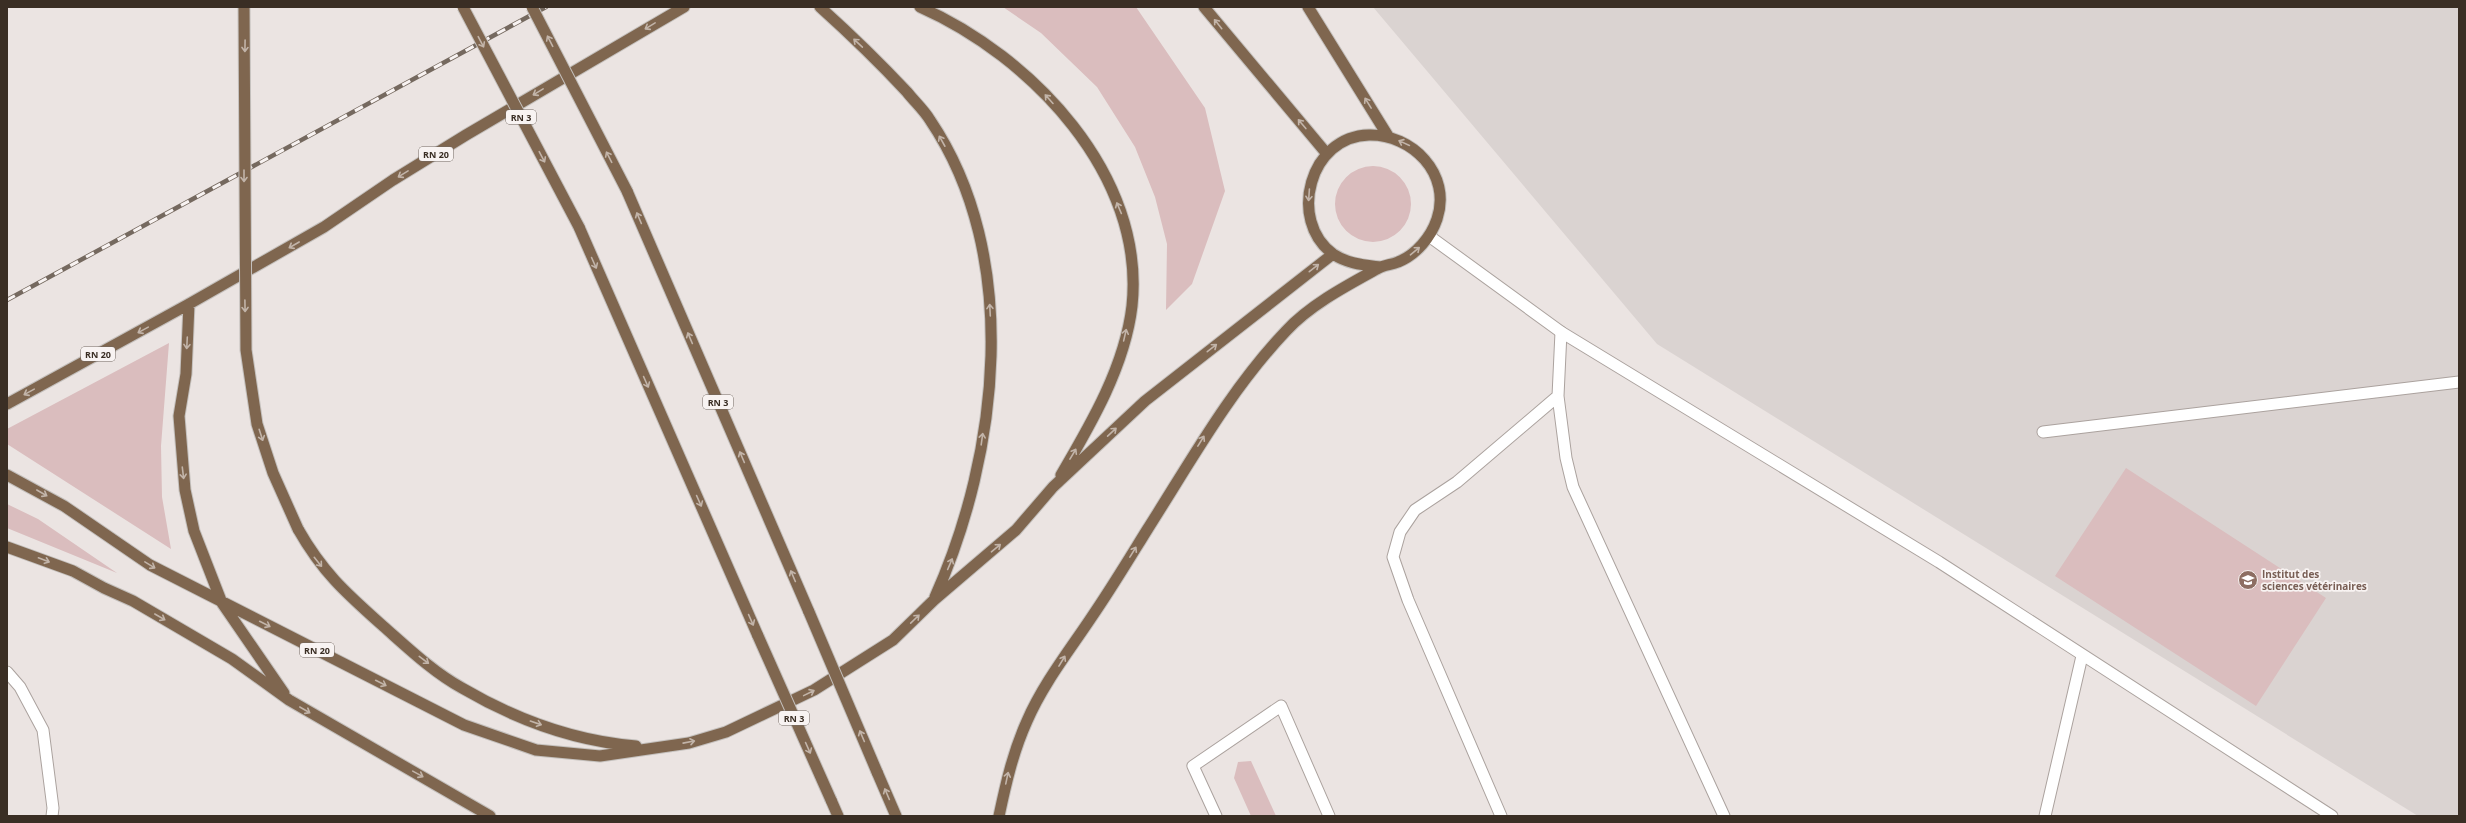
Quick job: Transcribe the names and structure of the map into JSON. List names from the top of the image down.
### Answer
{
  "streets": {
    "highway": ["RN 3", "RN 20"]
  },
  "places": {
    "school or university": ["Institut des sciences vétérinaires"]
  }
}
